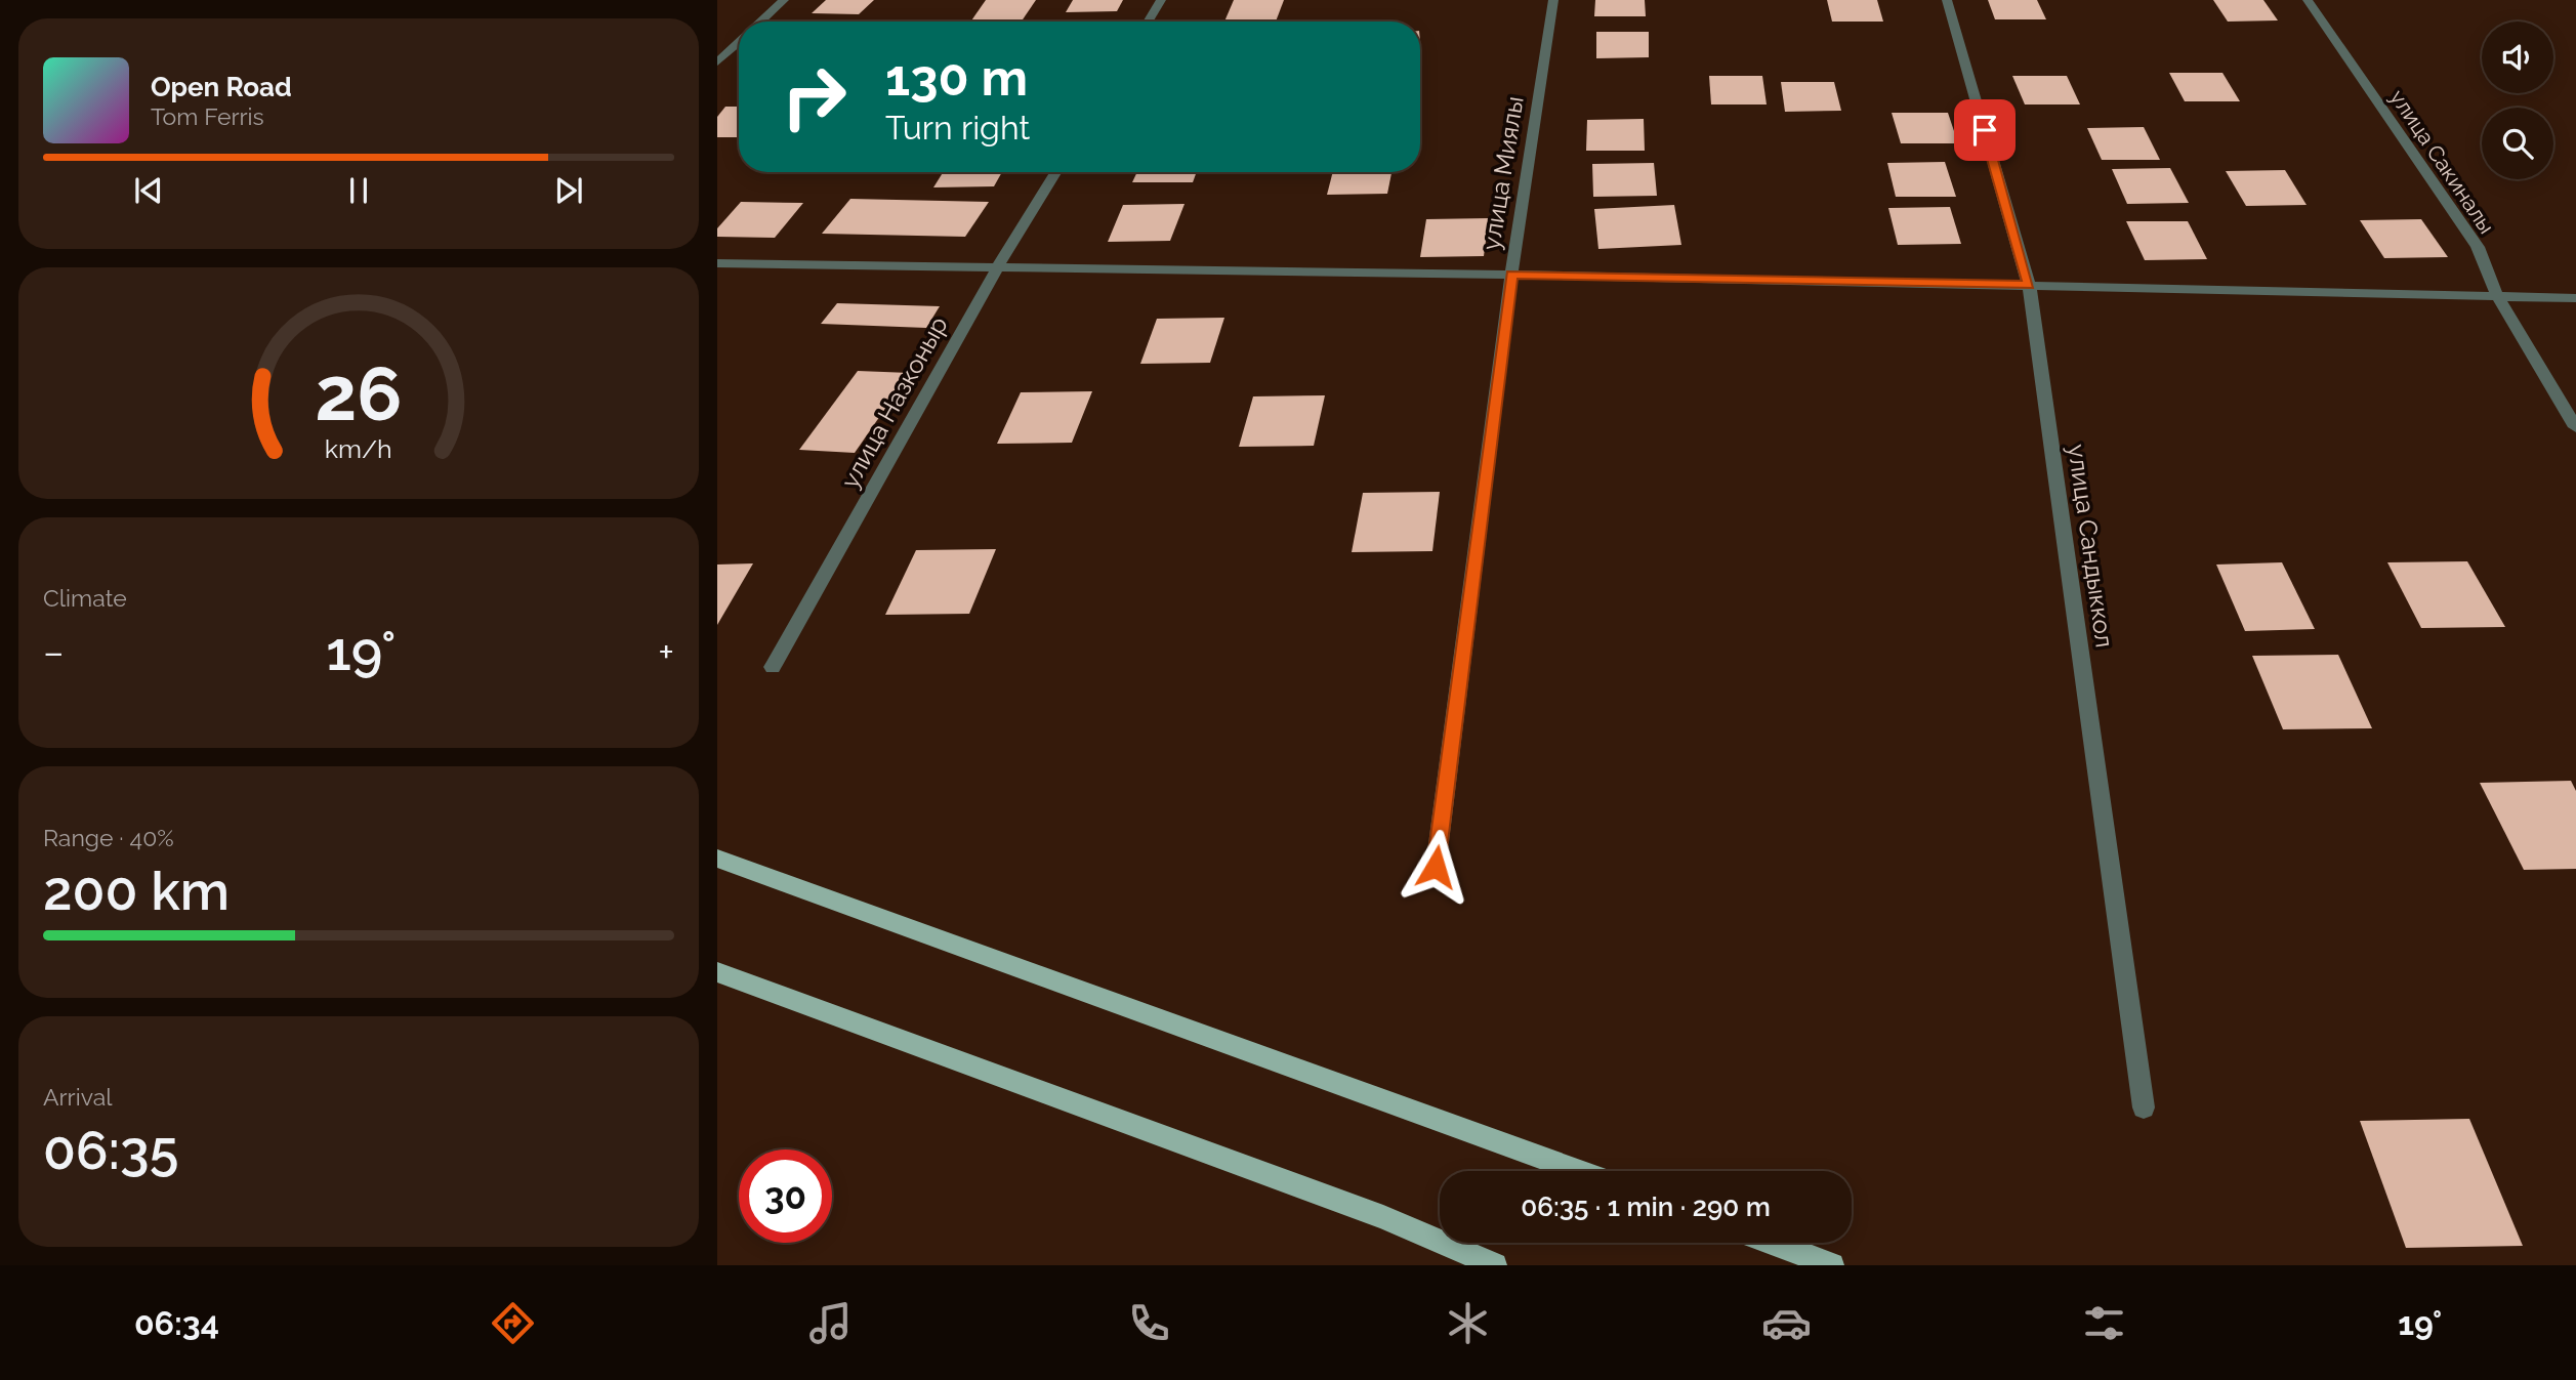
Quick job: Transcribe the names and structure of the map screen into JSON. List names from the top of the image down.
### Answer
{
  "streets": {
    "street": [
      "улица Сакиналы",
      "улица Миялы",
      "улица Назконыр",
      "улица Сандыккол"
    ]
  },
  "page": {
    "turn": ["130 m", "Turn right"],
    "song": ["Open Road", "Tom Ferris"],
    "tile": [
      "Climate",
      ["Range · 40%", "200 km"],
      ["Arrival", "06:35"]
    ],
    "heat": ["−", "19°", "+"],
    "limit": "30",
    "trip": "06:35 · 1 min · 290 m",
    "tabs": ["06:34", "19°"],
    "gauge": ["26", "km/h"]
  }
}
